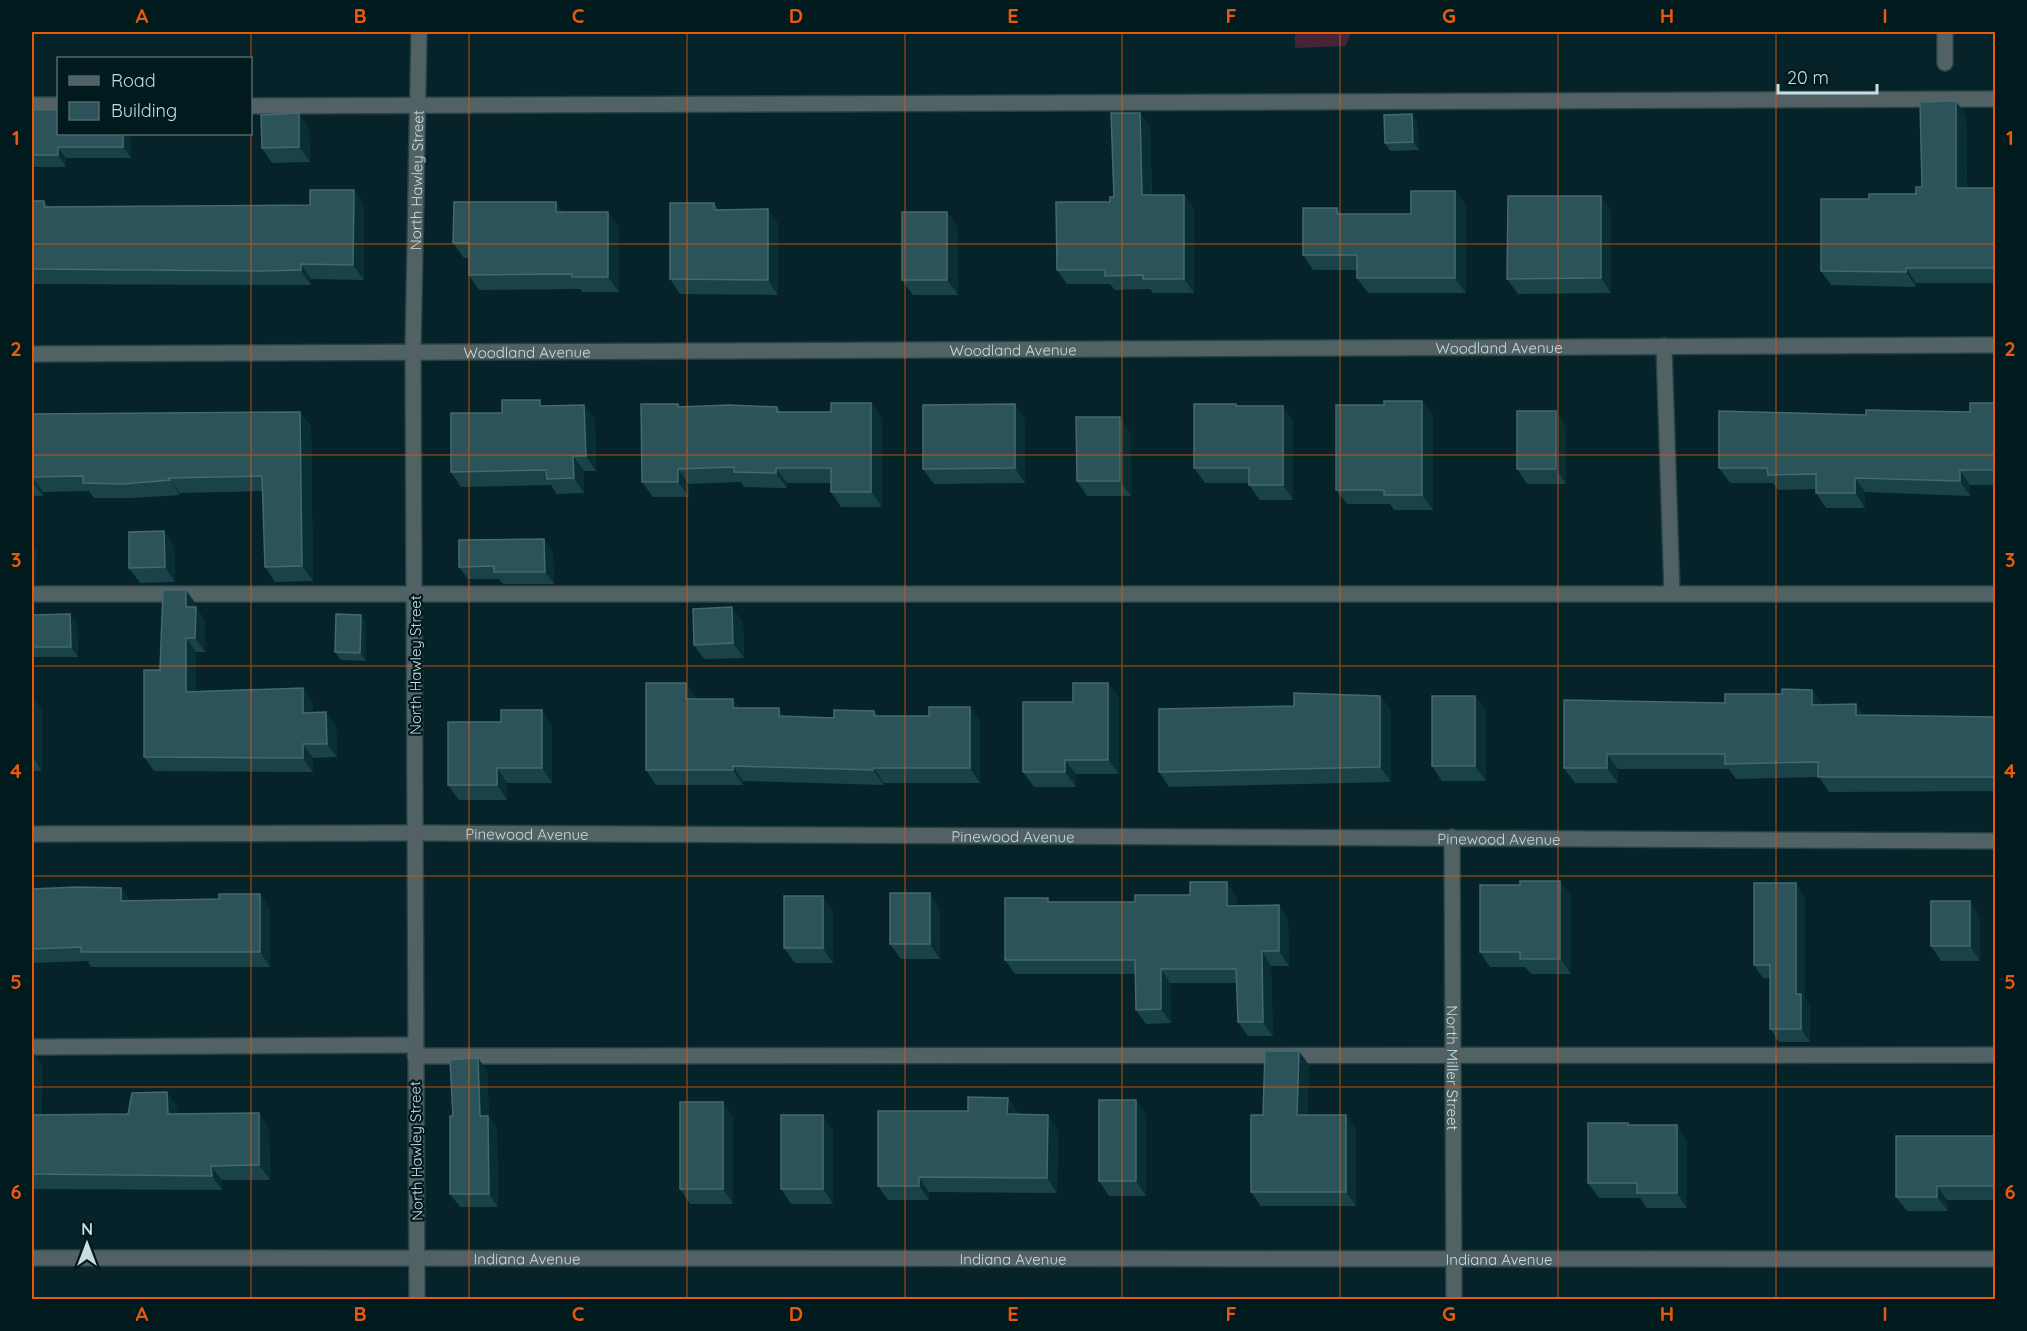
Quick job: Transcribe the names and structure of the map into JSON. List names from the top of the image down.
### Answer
{
  "streets": {
    "street": [
      "North Hawley Street",
      "Woodland Avenue",
      "Pinewood Avenue",
      "North Miller Street",
      "Indiana Avenue"
    ]
  },
  "crossings": [
    ["North Hawley Street", "Woodland Avenue"],
    ["North Hawley Street", "Pinewood Avenue"],
    ["North Hawley Street", "Indiana Avenue"],
    ["Pinewood Avenue", "North Miller Street"],
    ["North Miller Street", "Indiana Avenue"]
  ],
  "legend": ["Road", "Building"],
  "scale_bar": "20 m",
  "north": "top",
  "grid": {
    "columns": [
      "A",
      "B",
      "C",
      "D",
      "E",
      "F",
      "G",
      "H",
      "I"
    ],
    "rows": [
      "1",
      "2",
      "3",
      "4",
      "5",
      "6"
    ]
  }
}
